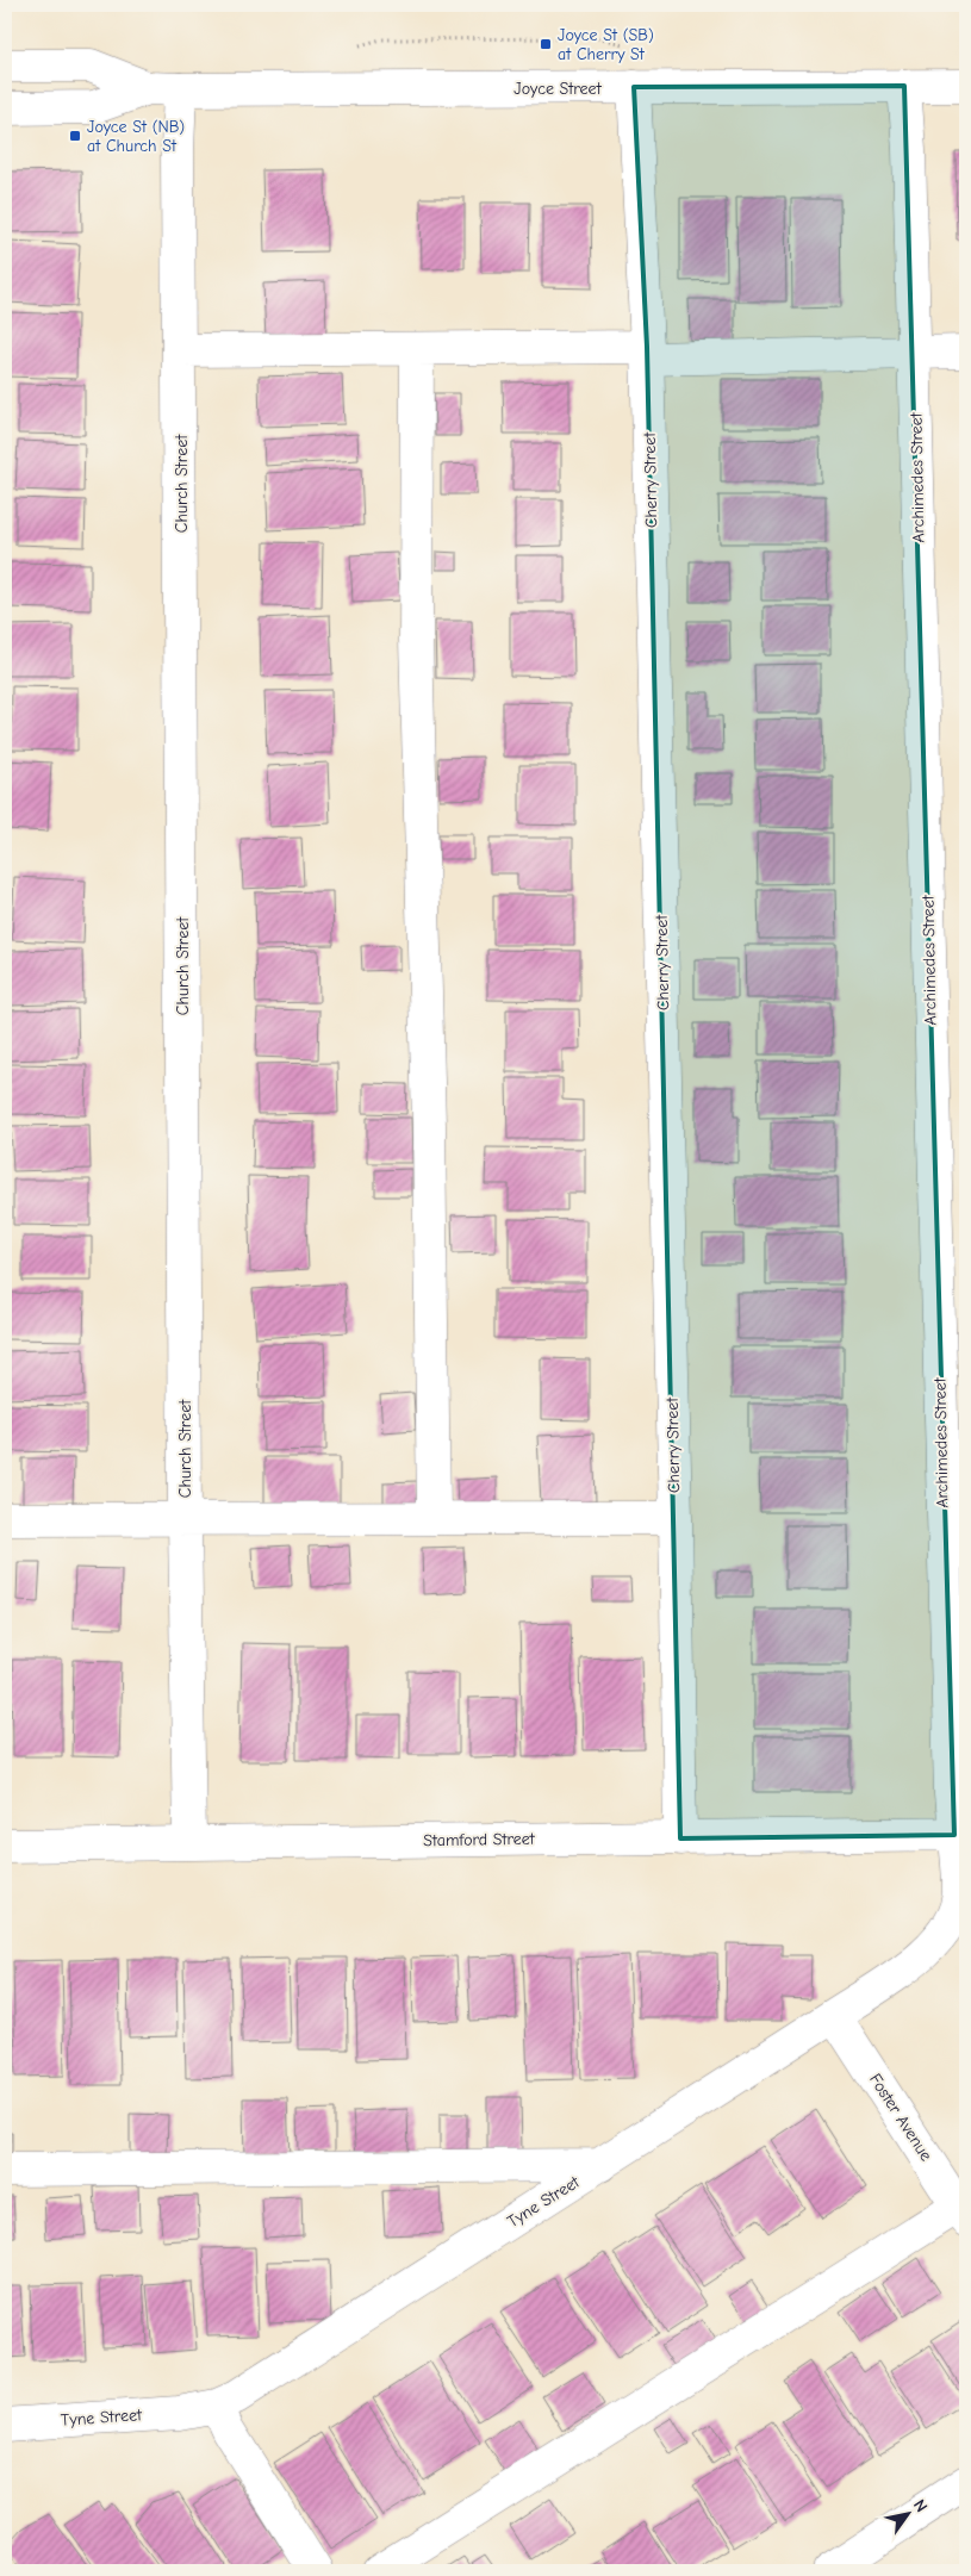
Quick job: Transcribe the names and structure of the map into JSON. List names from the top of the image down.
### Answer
{
  "streets": {
    "street": [
      "Joyce Street",
      "Archimedes Street",
      "Cherry Street",
      "Church Street",
      "Stamford Street",
      "Foster Avenue",
      "Tyne Street"
    ]
  },
  "crossings": [
    ["Joyce Street", "Archimedes Street"],
    ["Joyce Street", "Cherry Street"],
    ["Joyce Street", "Church Street"],
    ["Archimedes Street", "Stamford Street"],
    ["Archimedes Street", "Tyne Street"],
    ["Cherry Street", "Stamford Street"],
    ["Church Street", "Stamford Street"],
    ["Stamford Street", "Tyne Street"],
    ["Foster Avenue", "Tyne Street"]
  ],
  "places": {
    "transit": ["Joyce St (SB) at Cherry St", "Joyce St (NB) at Church St"]
  },
  "north": "top right"
}
